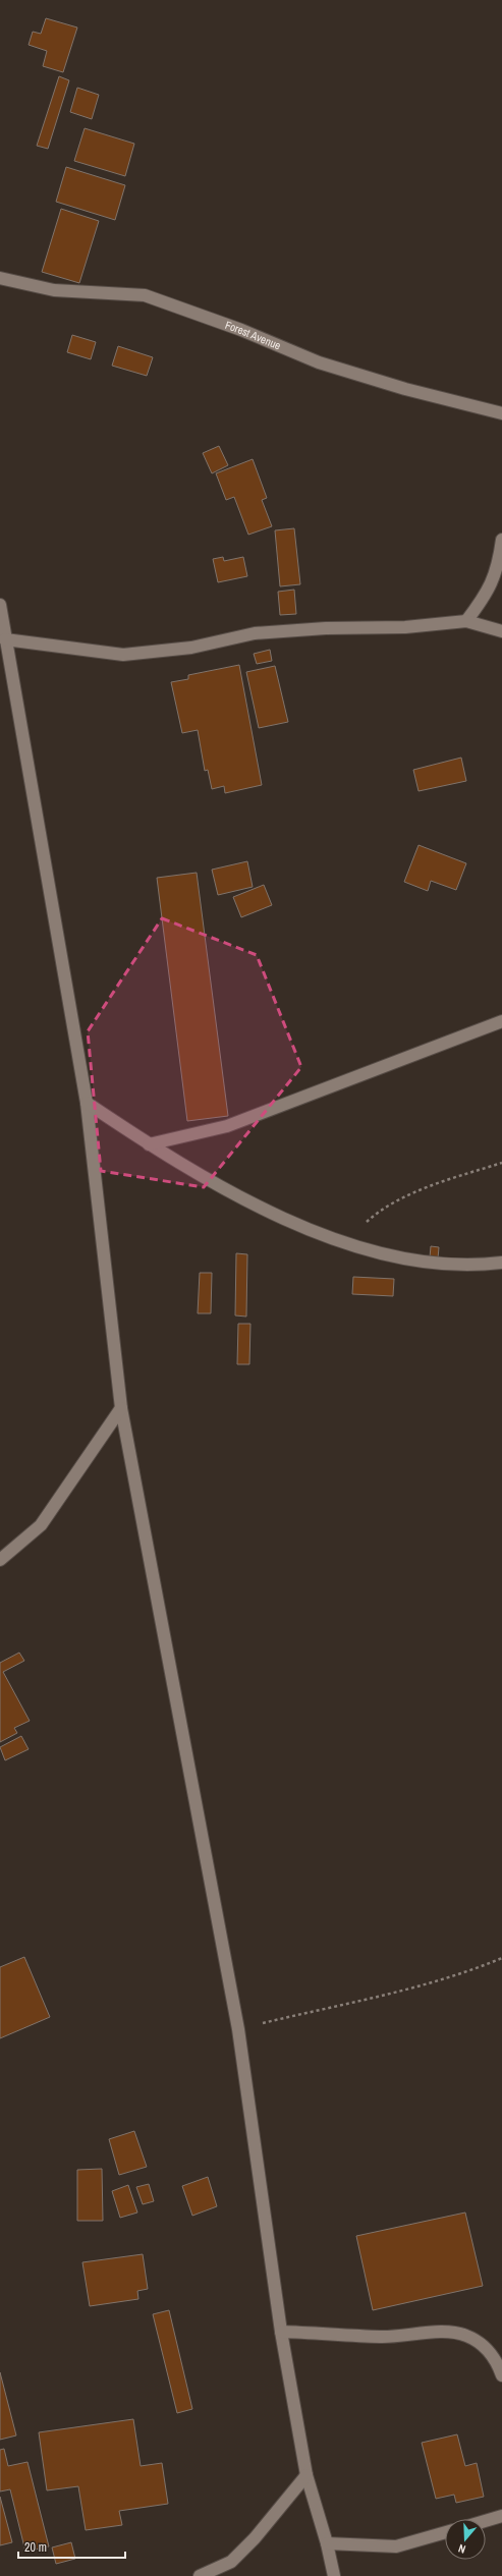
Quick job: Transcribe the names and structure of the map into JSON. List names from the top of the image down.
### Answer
{
  "streets": {
    "street": ["Forest Avenue"]
  },
  "scale_bar": "20 m",
  "north": "bottom"
}
